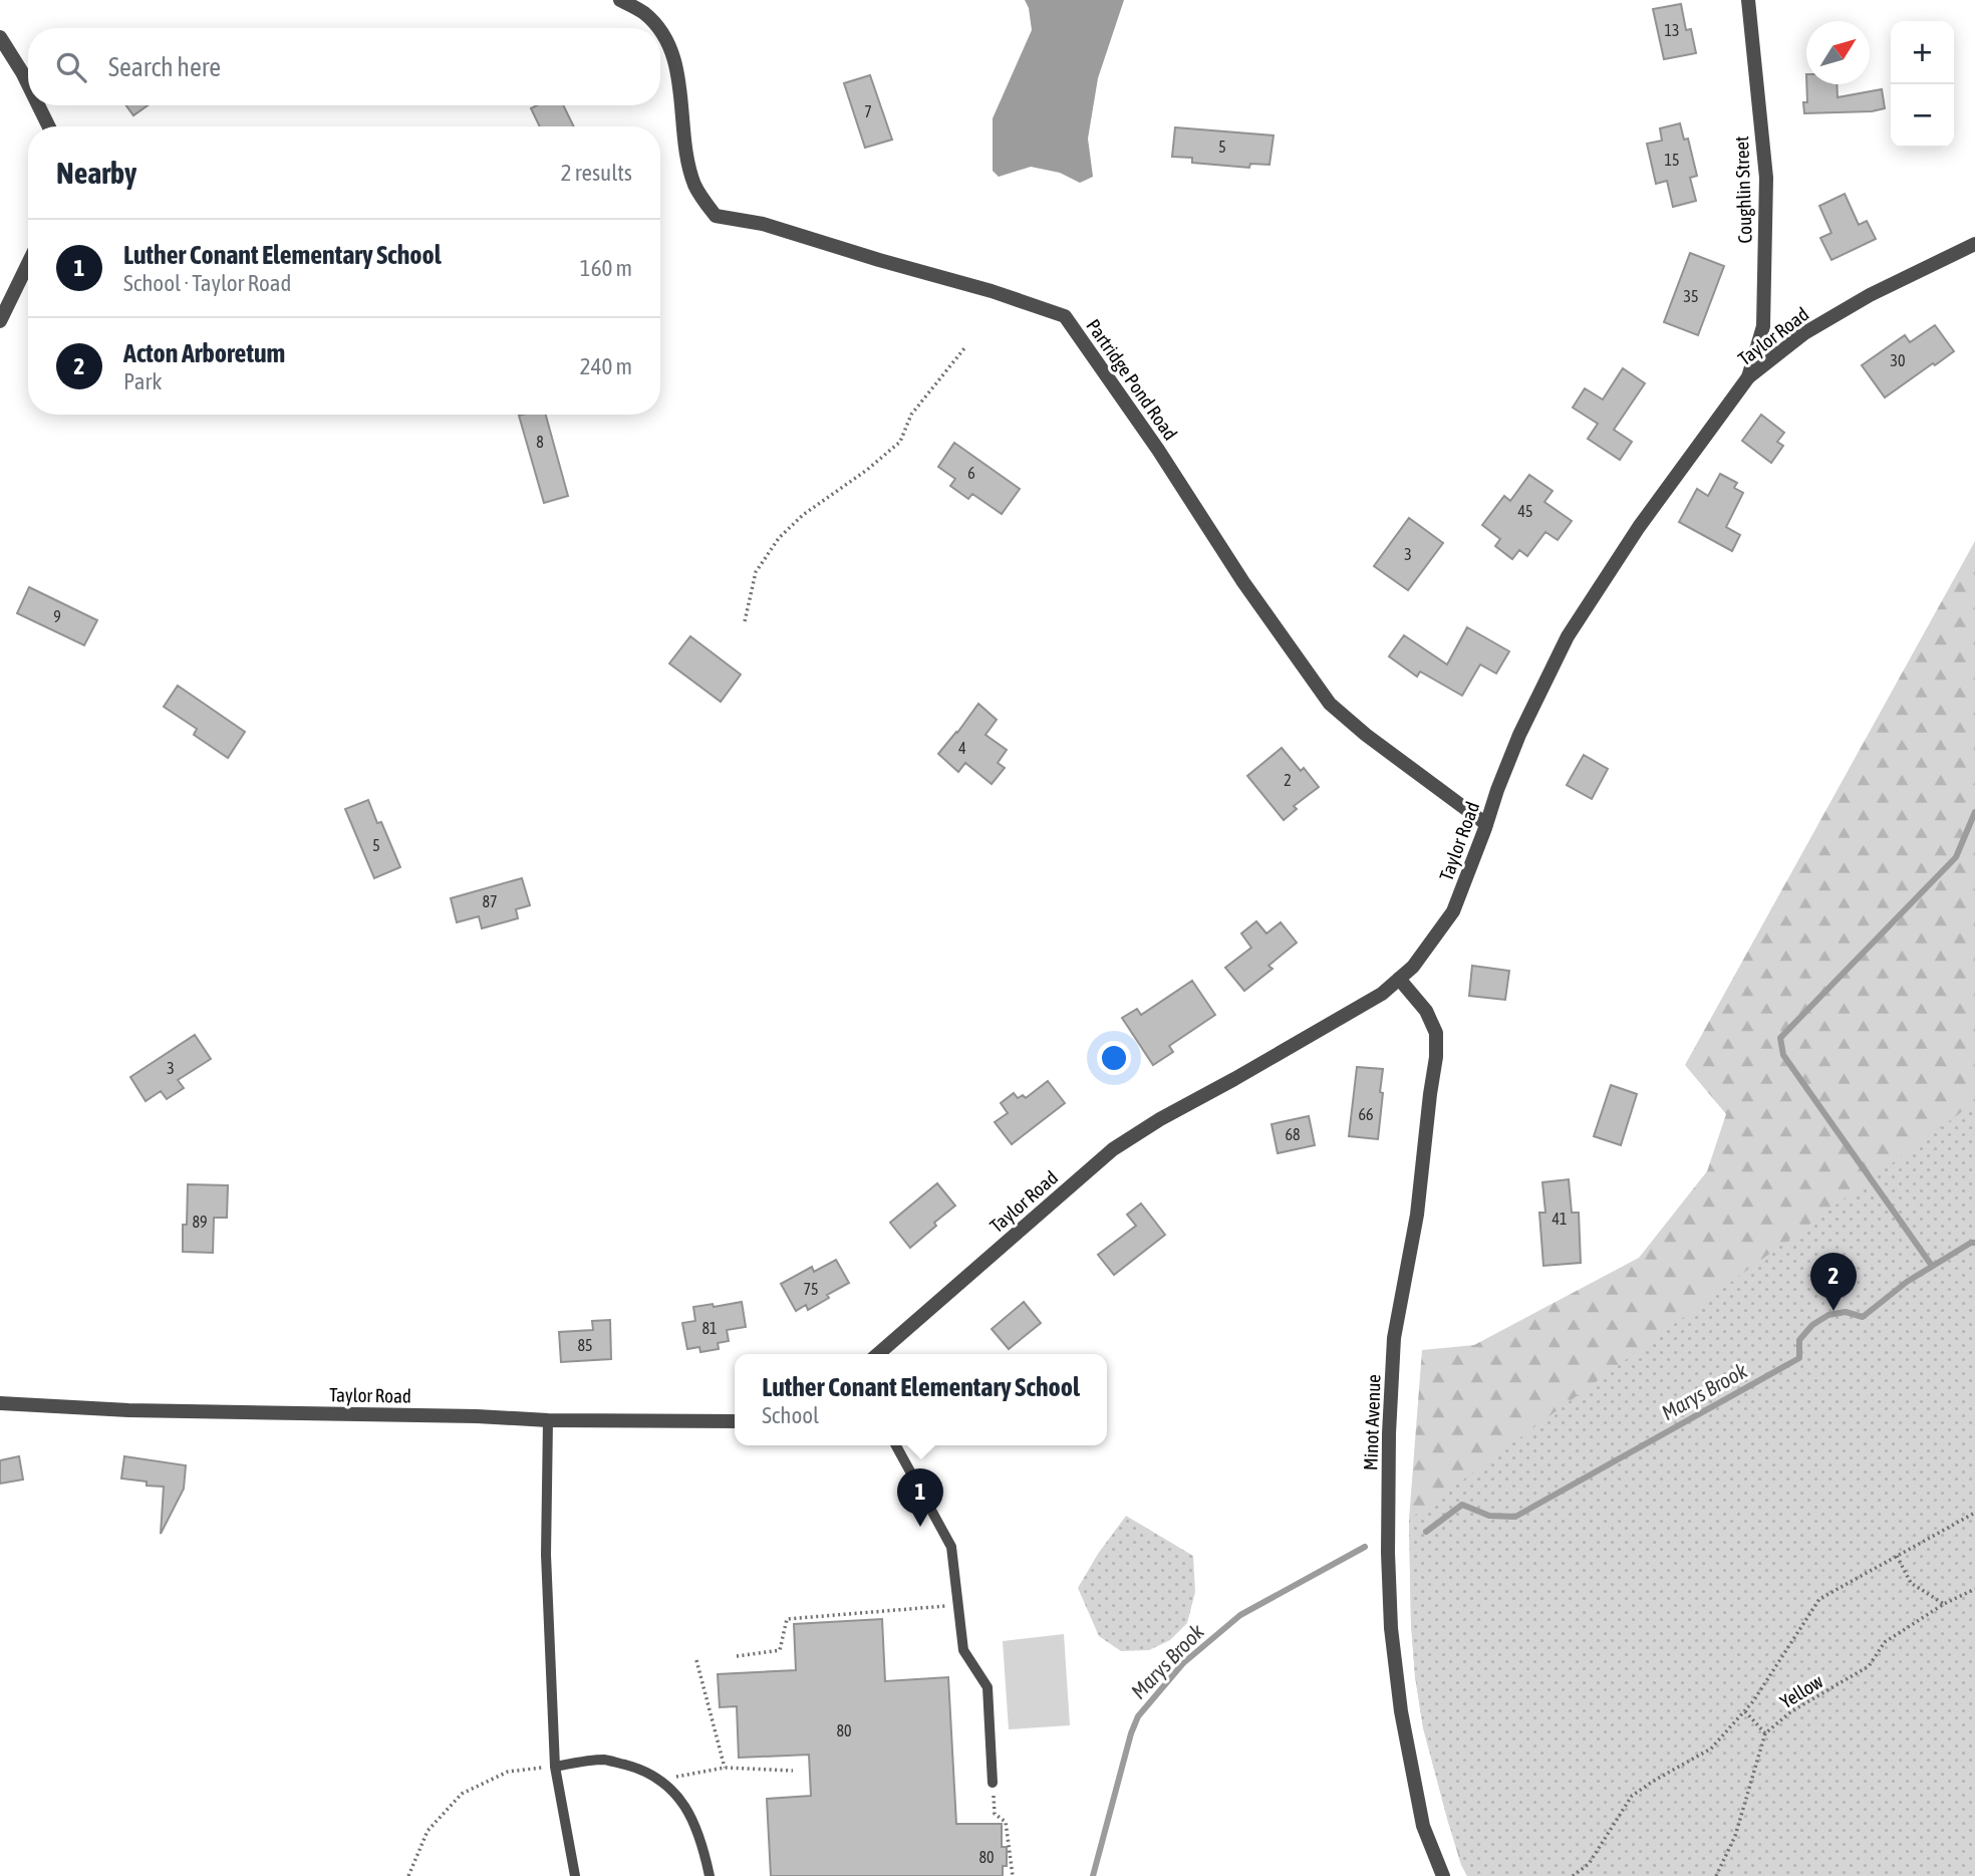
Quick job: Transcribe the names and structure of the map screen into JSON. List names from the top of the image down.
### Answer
{
  "streets": {
    "street": [
      "Coughlin Street",
      "Taylor Road",
      "Partridge Pond Road",
      "Minot Avenue"
    ],
    "path": ["Yellow"]
  },
  "crossings": [
    ["Coughlin Street", "Taylor Road"],
    ["Taylor Road", "Partridge Pond Road"],
    ["Taylor Road", "Minot Avenue"]
  ],
  "water": ["Marys Brook"],
  "house_numbers": [
    "13",
    "7",
    "5",
    "15",
    "35",
    "30",
    "8",
    "6",
    "45",
    "3",
    "9",
    "4",
    "2",
    "5",
    "87",
    "3",
    "66",
    "68",
    "41",
    "89",
    "75",
    "81",
    "85",
    "80",
    "80"
  ],
  "north": "top right",
  "page": {
    "map_buttons": ["+", "−"],
    "search": "Search here",
    "heading": ["Nearby", "2 results"],
    "list": [
      {
        "mark": "1",
        "name": "Luther Conant Elementary School",
        "note": "School · Taylor Road",
        "value": "160 m"
      },
      {
        "mark": "2",
        "name": "Acton Arboretum",
        "note": "Park",
        "value": "240 m"
      }
    ],
    "pins": ["2", "1"],
    "popup": ["Luther Conant Elementary School", "School"]
  }
}
